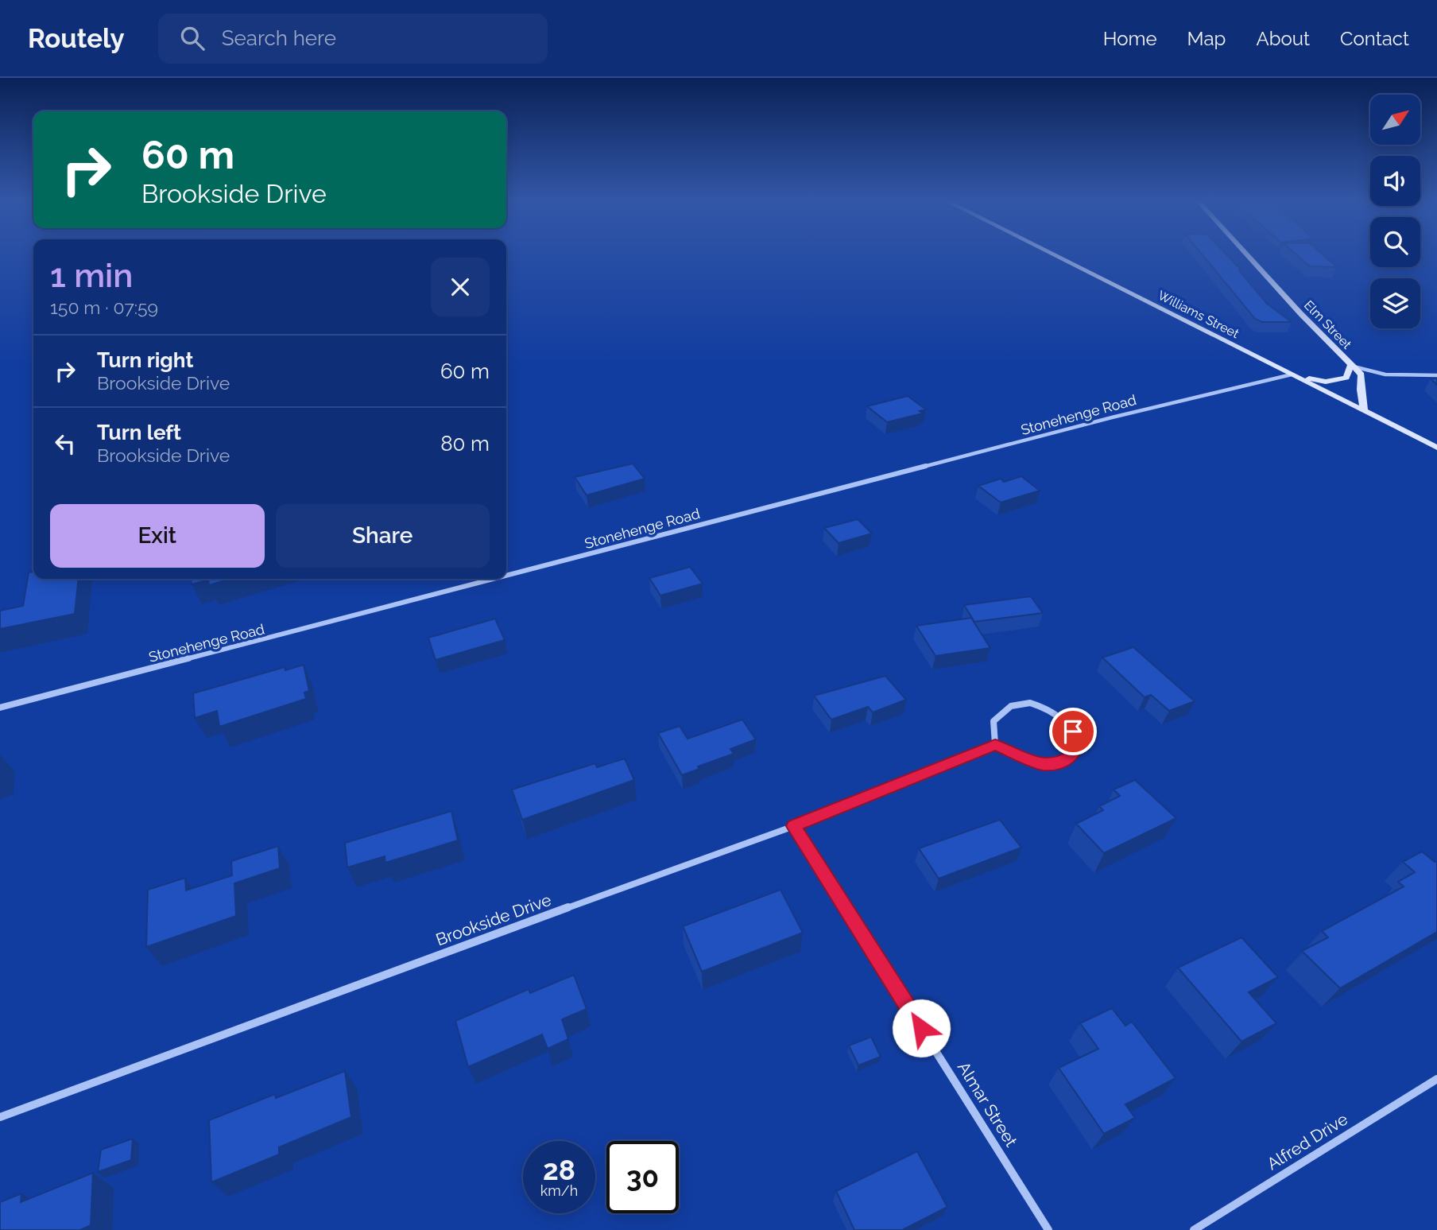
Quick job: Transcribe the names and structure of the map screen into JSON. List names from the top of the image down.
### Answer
{
  "streets": {
    "street": [
      "Williams Street",
      "Elm Street",
      "Stonehenge Road",
      "Brookside Drive",
      "Almar Street",
      "Alfred Drive"
    ]
  },
  "crossings": [
    ["Williams Street", "Elm Street"],
    ["Williams Street", "Stonehenge Road"],
    ["Elm Street", "Stonehenge Road"],
    ["Brookside Drive", "Almar Street"]
  ],
  "north": "top right",
  "page": {
    "header": "Routely",
    "search": "Search here",
    "nav": [
      "Home",
      "Map",
      "About",
      "Contact"
    ],
    "turn": ["60 m", "Brookside Drive"],
    "heading": ["1 min", "150 m · 07:59"],
    "list": [
      {
        "name": "Turn right",
        "note": "Brookside Drive",
        "value": "60 m"
      },
      {
        "name": "Turn left",
        "note": "Brookside Drive",
        "value": "80 m"
      }
    ],
    "buttons": ["Exit", "Share"],
    "speed": "28 km/h",
    "limit": "30"
  }
}
